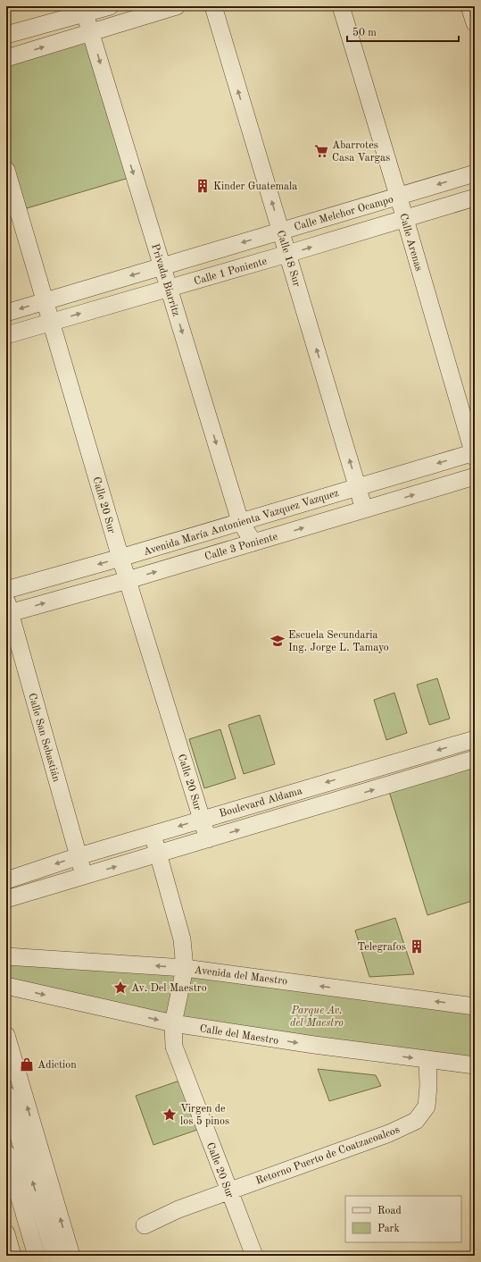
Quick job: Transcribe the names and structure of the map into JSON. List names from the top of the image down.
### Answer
{
  "streets": {
    "street": [
      "Calle Melchor Ocampo",
      "Calle Arenas",
      "Calle 18 Sur",
      "Calle 1 Poniente",
      "Privada Biarritz",
      "Calle 20 Sur",
      "Avenida María Antonienta Vazquez Vazquez",
      "Calle 3 Poniente",
      "Calle San Sebastián",
      "Boulevard Aldama",
      "Avenida del Maestro",
      "Calle del Maestro",
      "Retorno Puerto de Coatzacoalcos"
    ]
  },
  "crossings": [
    ["Calle Melchor Ocampo", "Calle Arenas"],
    ["Calle Melchor Ocampo", "Calle 18 Sur"],
    ["Calle Melchor Ocampo", "Privada Biarritz"],
    ["Calle Melchor Ocampo", "Calle 20 Sur"],
    ["Calle Arenas", "Calle 1 Poniente"],
    ["Calle Arenas", "Avenida María Antonienta Vazquez Vazquez"],
    ["Calle 18 Sur", "Calle 1 Poniente"],
    ["Calle 18 Sur", "Avenida María Antonienta Vazquez Vazquez"],
    ["Calle 18 Sur", "Calle 3 Poniente"],
    ["Calle 1 Poniente", "Privada Biarritz"],
    ["Calle 1 Poniente", "Calle 20 Sur"],
    ["Privada Biarritz", "Avenida María Antonienta Vazquez Vazquez"],
    ["Privada Biarritz", "Calle 3 Poniente"],
    ["Calle 20 Sur", "Avenida María Antonienta Vazquez Vazquez"],
    ["Calle 20 Sur", "Calle 3 Poniente"],
    ["Calle 20 Sur", "Boulevard Aldama"],
    ["Calle 20 Sur", "Avenida del Maestro"],
    ["Calle 20 Sur", "Calle del Maestro"],
    ["Calle 20 Sur", "Retorno Puerto de Coatzacoalcos"],
    ["Calle 3 Poniente", "Calle San Sebastián"],
    ["Calle San Sebastián", "Boulevard Aldama"],
    ["Calle del Maestro", "Retorno Puerto de Coatzacoalcos"]
  ],
  "one_way": [
    "Calle Melchor Ocampo",
    "Calle 18 Sur",
    "Calle 1 Poniente",
    "Privada Biarritz",
    "Avenida María Antonienta Vazquez Vazquez",
    "Calle 3 Poniente",
    "Avenida del Maestro",
    "Calle del Maestro"
  ],
  "parks": ["Parque Av. del Maestro"],
  "places": {
    "supermarket": ["Abarrotes Casa Vargas"],
    "building": ["Kinder Guatemala", "Telegrafos"],
    "school or university": ["Escuela Secundaria Ing. Jorge L. Tamayo"],
    "place": ["Av. Del Maestro", "Virgen de los 5 pinos"],
    "shop": ["Adiction"]
  },
  "legend": ["Road", "Park"],
  "scale_bar": "50 m"
}
